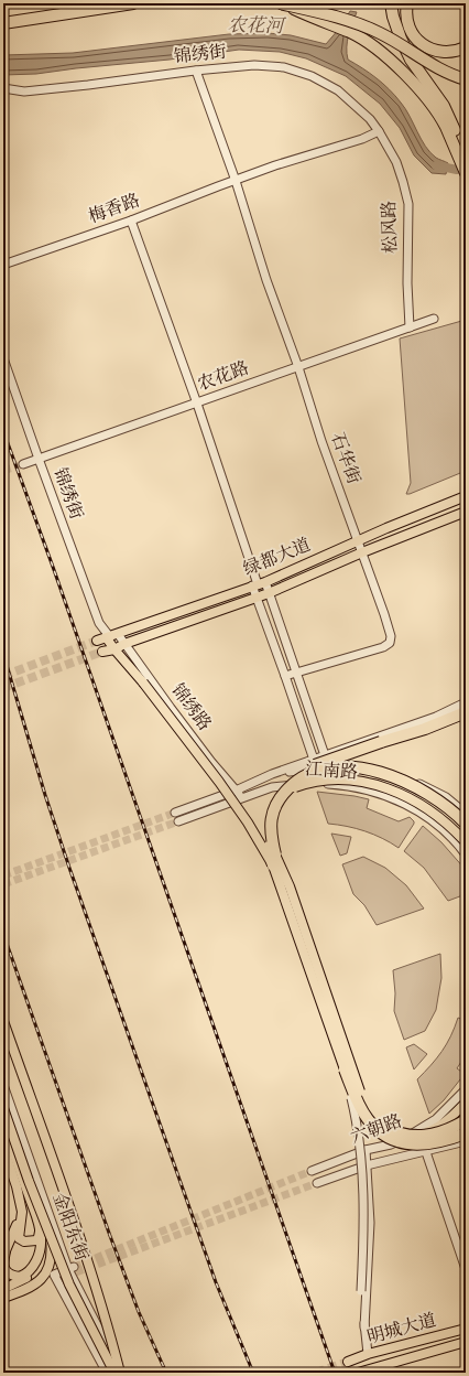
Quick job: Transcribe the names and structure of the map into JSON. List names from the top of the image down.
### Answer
{
  "streets": {
    "main road": ["绿都大道", "明城大道"],
    "street": [
      "锦绣街",
      "梅香路",
      "松风路",
      "农花路",
      "石华街",
      "锦绣路",
      "江南路",
      "六朝路",
      "金阳东街"
    ]
  },
  "crossings": [
    ["锦绣街", "梅香路"],
    ["锦绣街", "松风路"],
    ["锦绣街", "农花路"],
    ["锦绣街", "石华街"],
    ["锦绣街", "绿都大道"],
    ["锦绣街", "锦绣路"],
    ["梅香路", "松风路"],
    ["梅香路", "石华街"],
    ["松风路", "农花路"],
    ["农花路", "石华街"],
    ["石华街", "绿都大道"],
    ["绿都大道", "锦绣路"],
    ["锦绣路", "江南路"]
  ],
  "water": ["农花河"]
}
